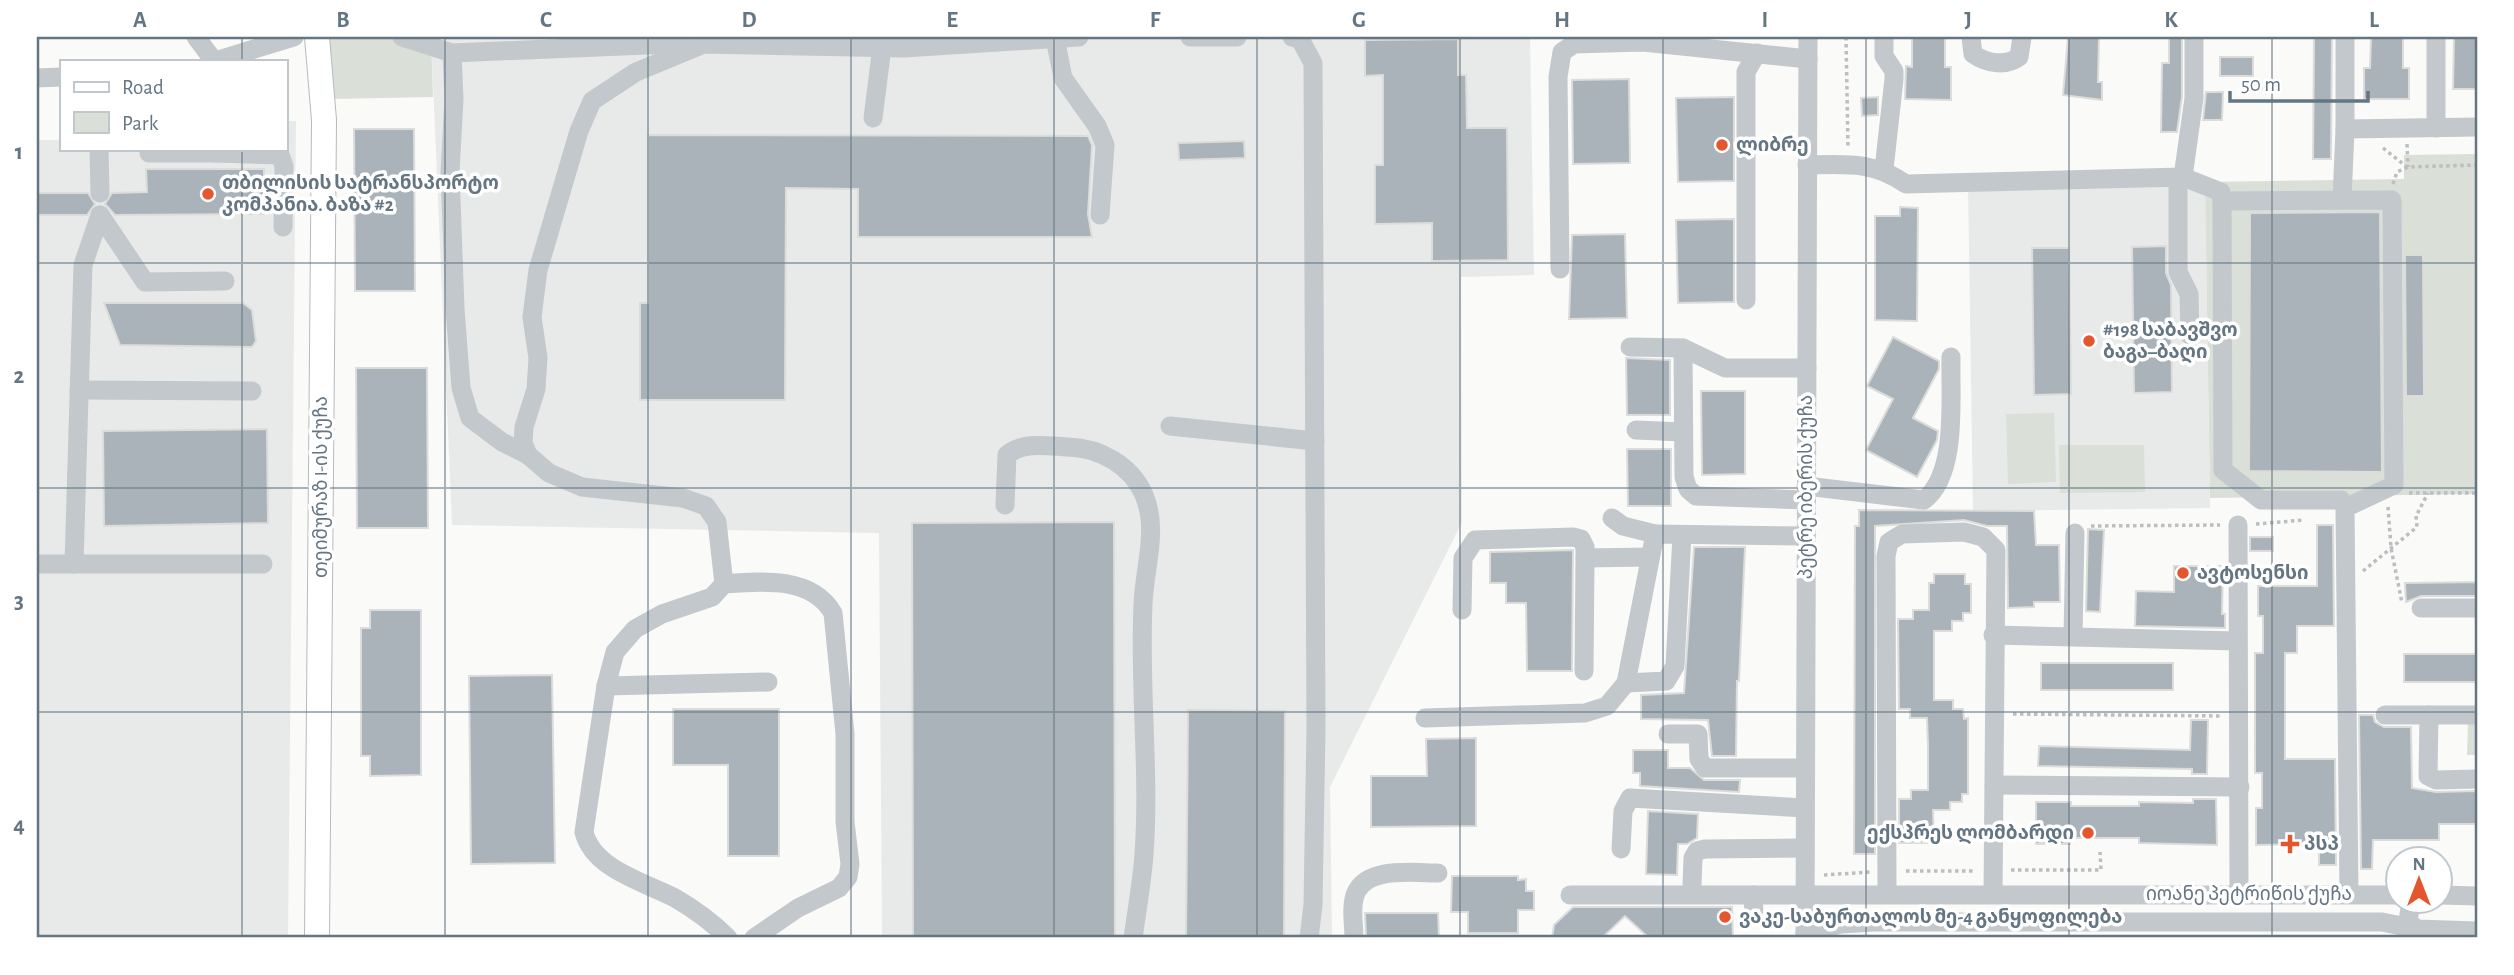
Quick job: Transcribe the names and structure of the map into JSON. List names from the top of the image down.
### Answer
{
  "streets": {
    "main road": ["თეიმურაზ I-ის ქუჩა"],
    "street": ["პეტრე იბერის ქუჩა", "იოანე პეტრიწის ქუჩა"]
  },
  "crossings": [
    ["პეტრე იბერის ქუჩა", "იოანე პეტრიწის ქუჩა"]
  ],
  "places": {
    "other": [
      "ლიბრე",
      "თბილისის სატრანსპორტო კომპანია. ბაზა #2",
      "#198 საბავშვო ბაგა–ბაღი",
      "ავტოსენსი",
      "ექსპრეს ლომბარდი",
      "ვაკე-საბურთალოს მე-4 განყოფილება"
    ],
    "health": ["პსპ"]
  },
  "legend": ["Road", "Park"],
  "scale_bar": "50 m",
  "north": "top",
  "grid": {
    "columns": [
      "A",
      "B",
      "C",
      "D",
      "E",
      "F",
      "G",
      "H",
      "I",
      "J",
      "K",
      "L"
    ],
    "rows": [
      "1",
      "2",
      "3",
      "4"
    ]
  }
}
